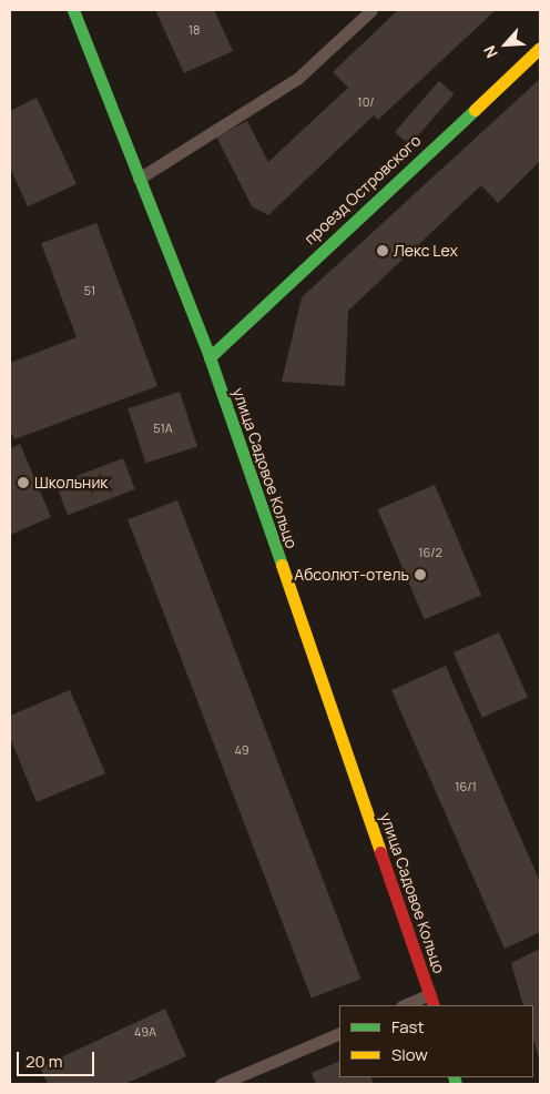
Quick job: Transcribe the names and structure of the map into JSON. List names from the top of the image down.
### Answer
{
  "streets": {
    "main road": ["проезд Островского", "улица Садовое Кольцо"]
  },
  "crossings": [
    ["проезд Островского", "улица Садовое Кольцо"]
  ],
  "places": ["Лекс Lex", "Школьник", "Абсолют-отель"],
  "house_numbers": [
    "18",
    "10/",
    "51",
    "51А",
    "16/2",
    "49",
    "16/1",
    "49А"
  ],
  "legend": ["Fast", "Slow"],
  "scale_bar": "20 m",
  "north": "bottom left"
}
